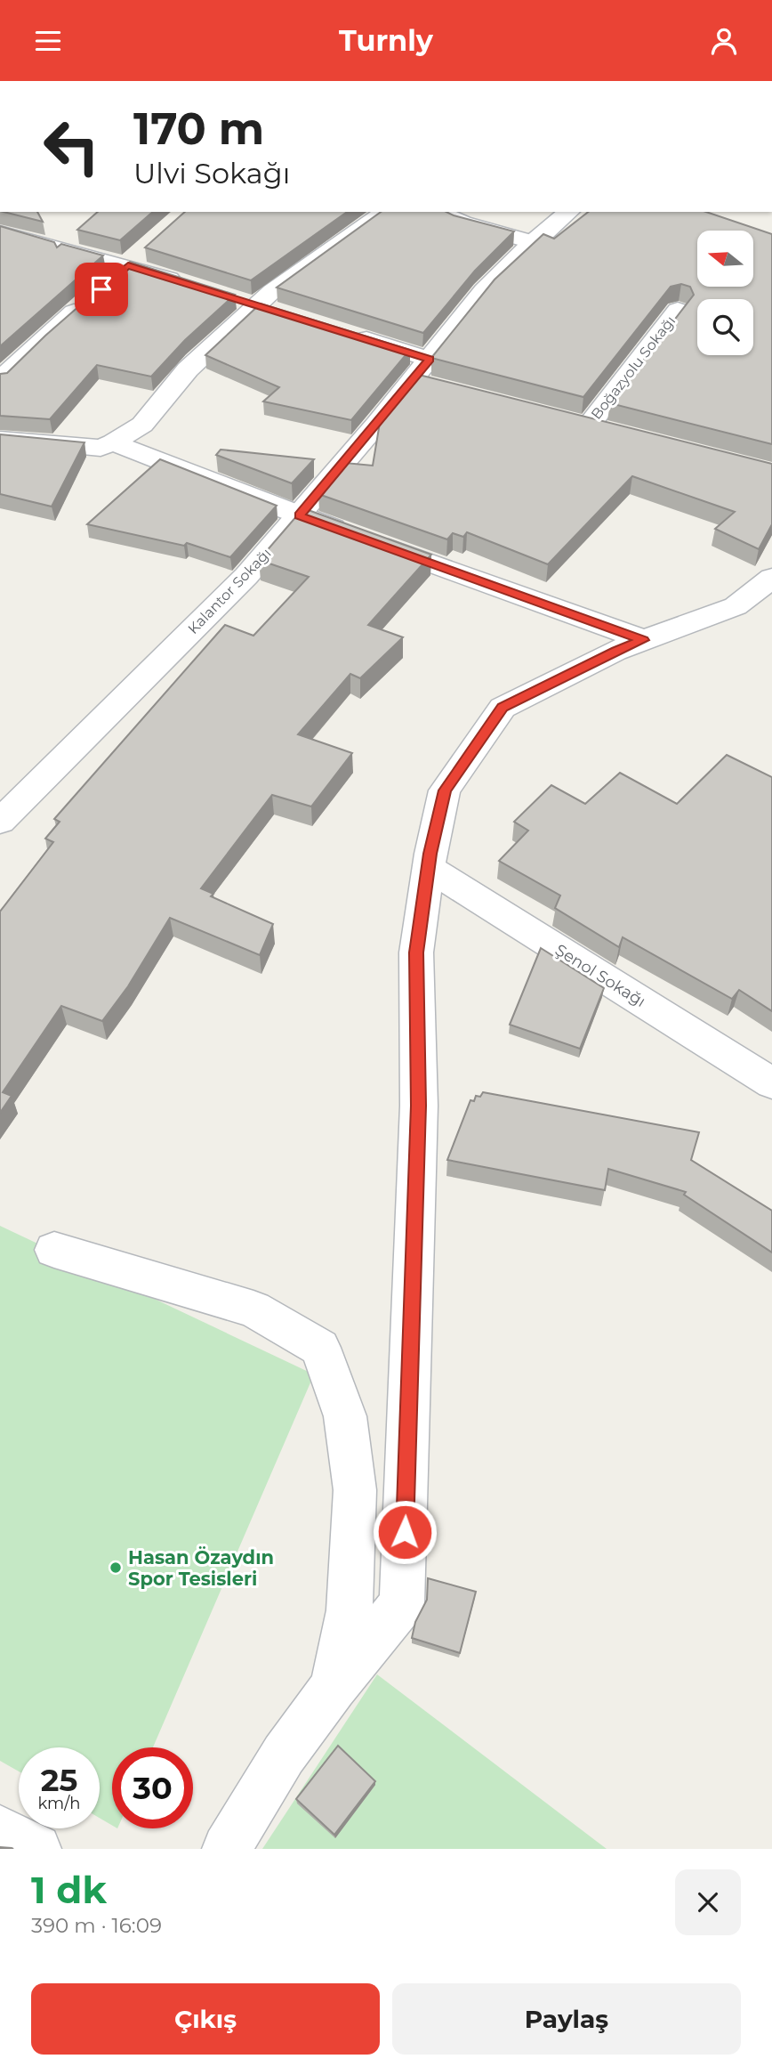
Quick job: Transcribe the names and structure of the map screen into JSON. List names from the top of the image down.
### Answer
{
  "streets": {
    "street": ["Boğazyolu Sokağı", "Kalantor Sokağı", "Şenol Sokağı"]
  },
  "places": ["Hasan Özaydın Spor Tesisleri"],
  "north": "left",
  "page": {
    "header": "Turnly",
    "turn": ["170 m", "Ulvi Sokağı"],
    "speed": "25 km/h",
    "limit": "30",
    "heading": ["1 dk", "390 m · 16:09"],
    "buttons": ["Çıkış", "Paylaş"]
  }
}
